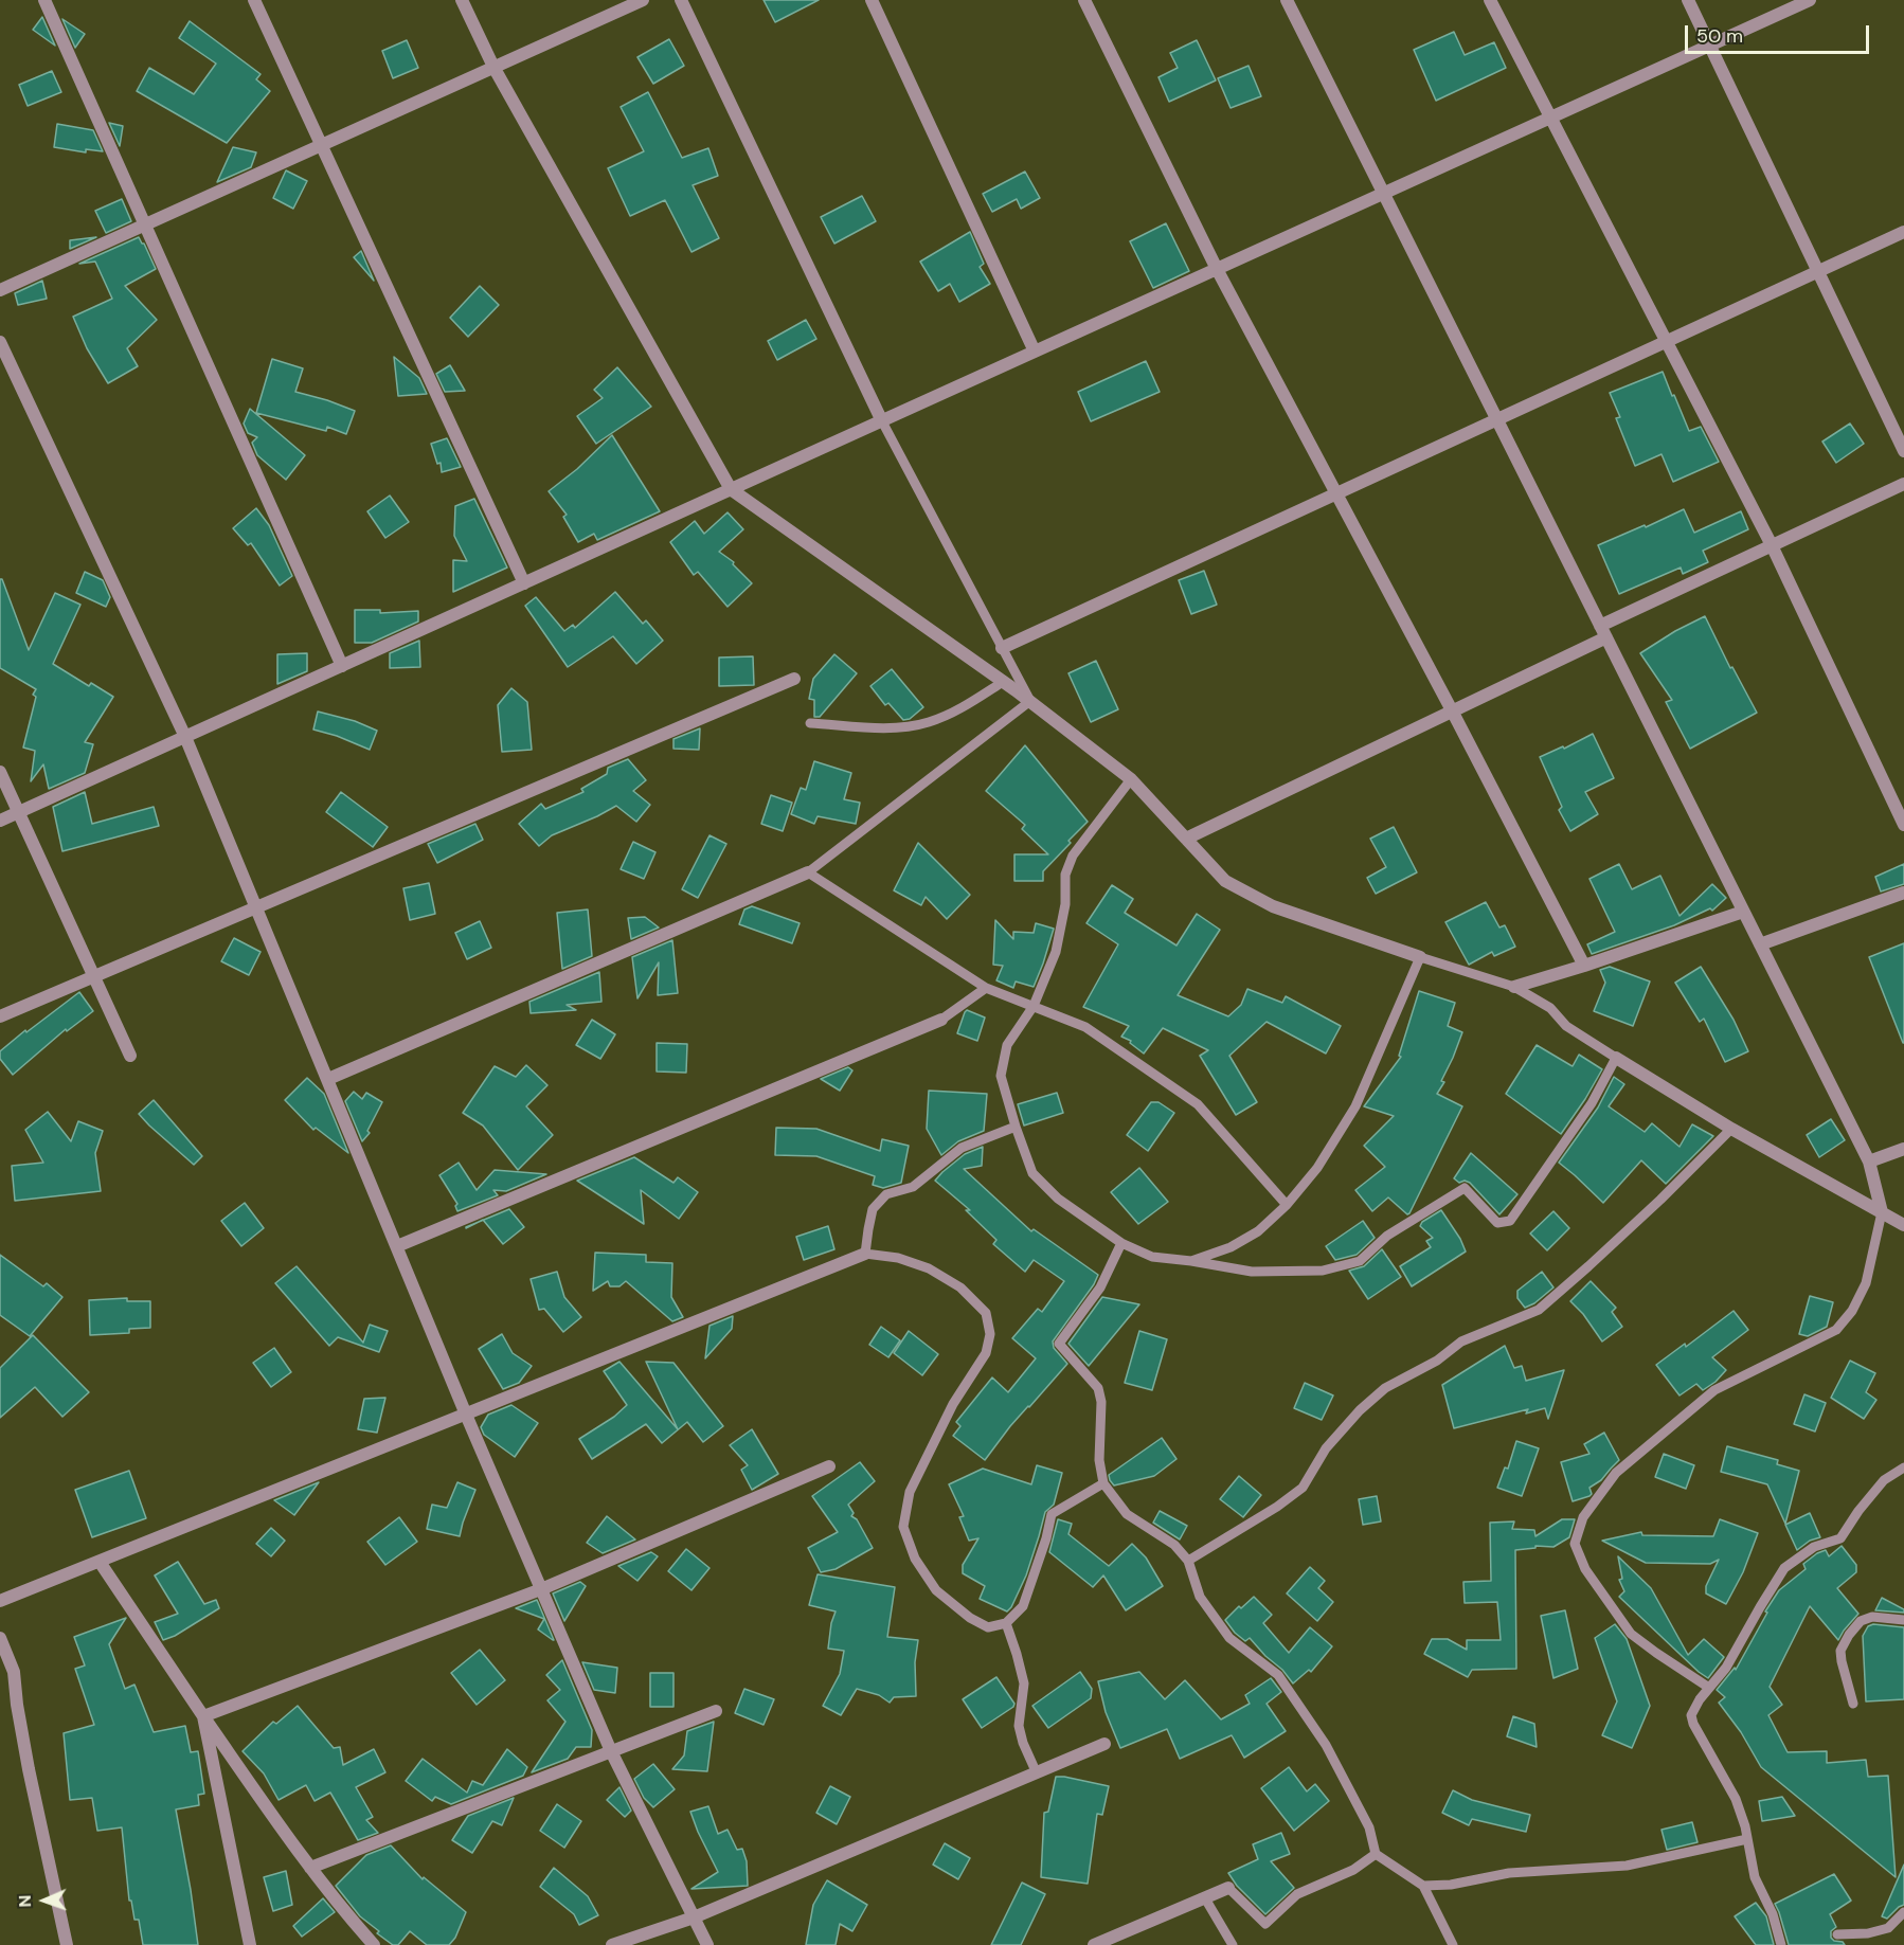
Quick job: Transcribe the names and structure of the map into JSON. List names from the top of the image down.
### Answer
{
  "scale_bar": "50 m",
  "north": "left"
}
